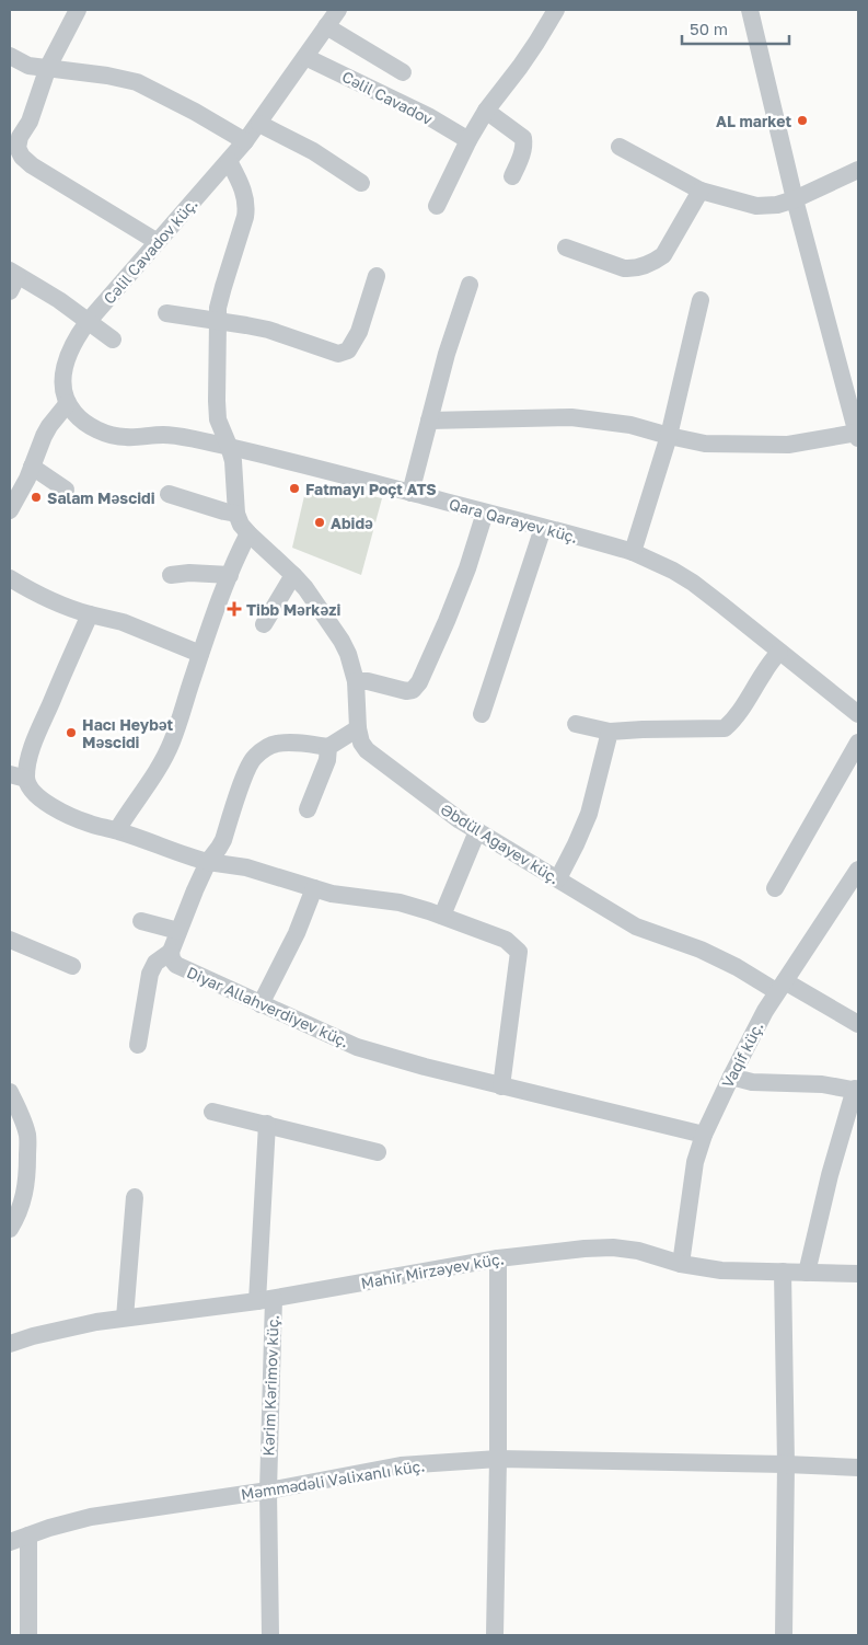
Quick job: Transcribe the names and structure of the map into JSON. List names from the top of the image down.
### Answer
{
  "streets": {
    "street": [
      "Cəlil Cavadov",
      "Cəlil Cavadov küç.",
      "Qara Qarayev küç.",
      "Əbdül Ağayev küç.",
      "Diyar Allahverdiyev küç.",
      "Vaqif küç.",
      "Mahir Mirzəyev küç.",
      "Kərim Kərimov küç.",
      "Məmmədəli Vəlixanlı küç."
    ]
  },
  "crossings": [
    ["Cəlil Cavadov", "Cəlil Cavadov küç."],
    ["Cəlil Cavadov küç.", "Qara Qarayev küç."],
    ["Əbdül Ağayev küç.", "Vaqif küç."],
    ["Diyar Allahverdiyev küç.", "Vaqif küç."],
    ["Vaqif küç.", "Mahir Mirzəyev küç."],
    ["Mahir Mirzəyev küç.", "Kərim Kərimov küç."],
    ["Kərim Kərimov küç.", "Məmmədəli Vəlixanlı küç."]
  ],
  "places": {
    "other": [
      "AL market",
      "Fatmayı Poçt ATS",
      "Salam Məscidi",
      "Abidə",
      "Hacı Heybət Məscidi"
    ],
    "health": ["Tibb Mərkəzi"]
  },
  "scale_bar": "50 m"
}
